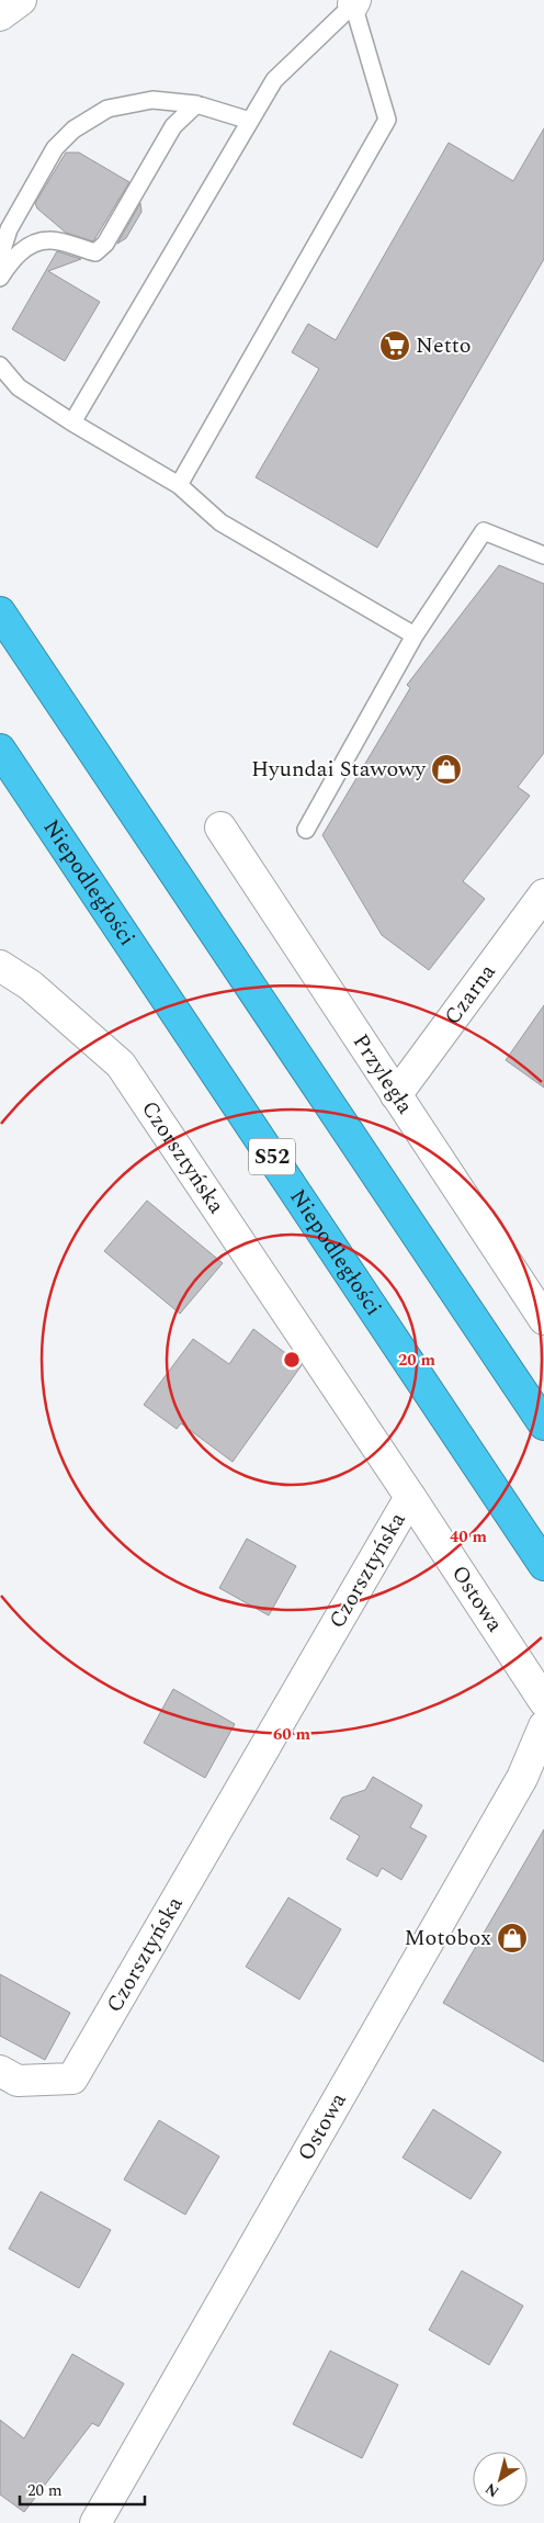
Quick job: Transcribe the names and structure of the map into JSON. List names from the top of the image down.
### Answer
{
  "streets": {
    "highway": ["Niepodległości", "S52"],
    "street": [
      "Czarna",
      "Przyległa",
      "Czorsztyńska",
      "Ostowa"
    ]
  },
  "crossings": [
    ["Czarna", "Przyległa"],
    ["Czorsztyńska", "Ostowa"]
  ],
  "places": {
    "supermarket": ["Netto"],
    "shop": ["Hyundai Stawowy", "Motobox"]
  },
  "scale_bar": "20 m",
  "north": "bottom left",
  "rings": ["20 m", "40 m", "60 m"]
}
